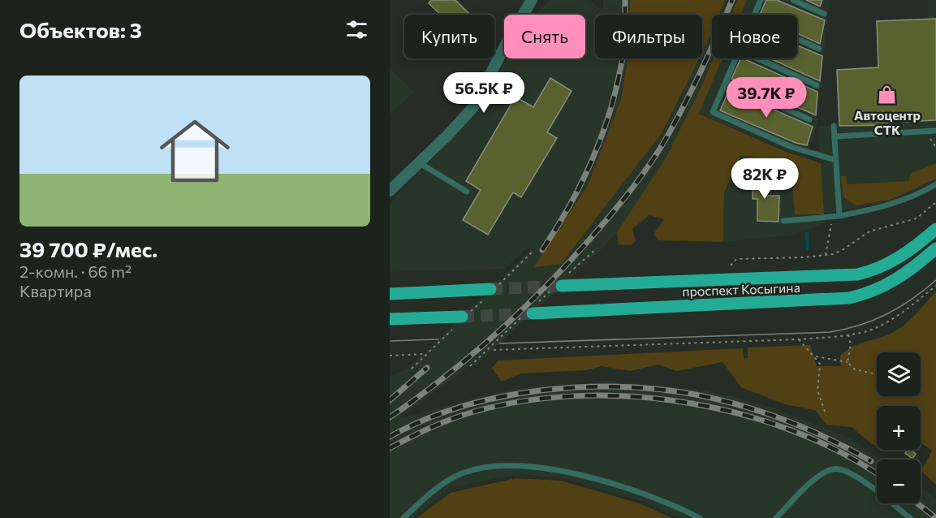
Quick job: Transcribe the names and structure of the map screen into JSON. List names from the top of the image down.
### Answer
{
  "streets": {
    "main road": ["проспект Косыгина"]
  },
  "places": {
    "shop": ["Автоцентр СТК"]
  },
  "page": {
    "heading": "Объектов: 3",
    "chip": [
      "Купить",
      "Снять",
      "Фильтры",
      "Новое"
    ],
    "list": [
      {
        "name": "39 700 ₽/мес.",
        "note": "2-комн. · 66 m² · Квартира"
      }
    ],
    "price": ["56.5K ₽", "39.7K ₽", "82K ₽"],
    "map_buttons": ["+", "−"]
  }
}
